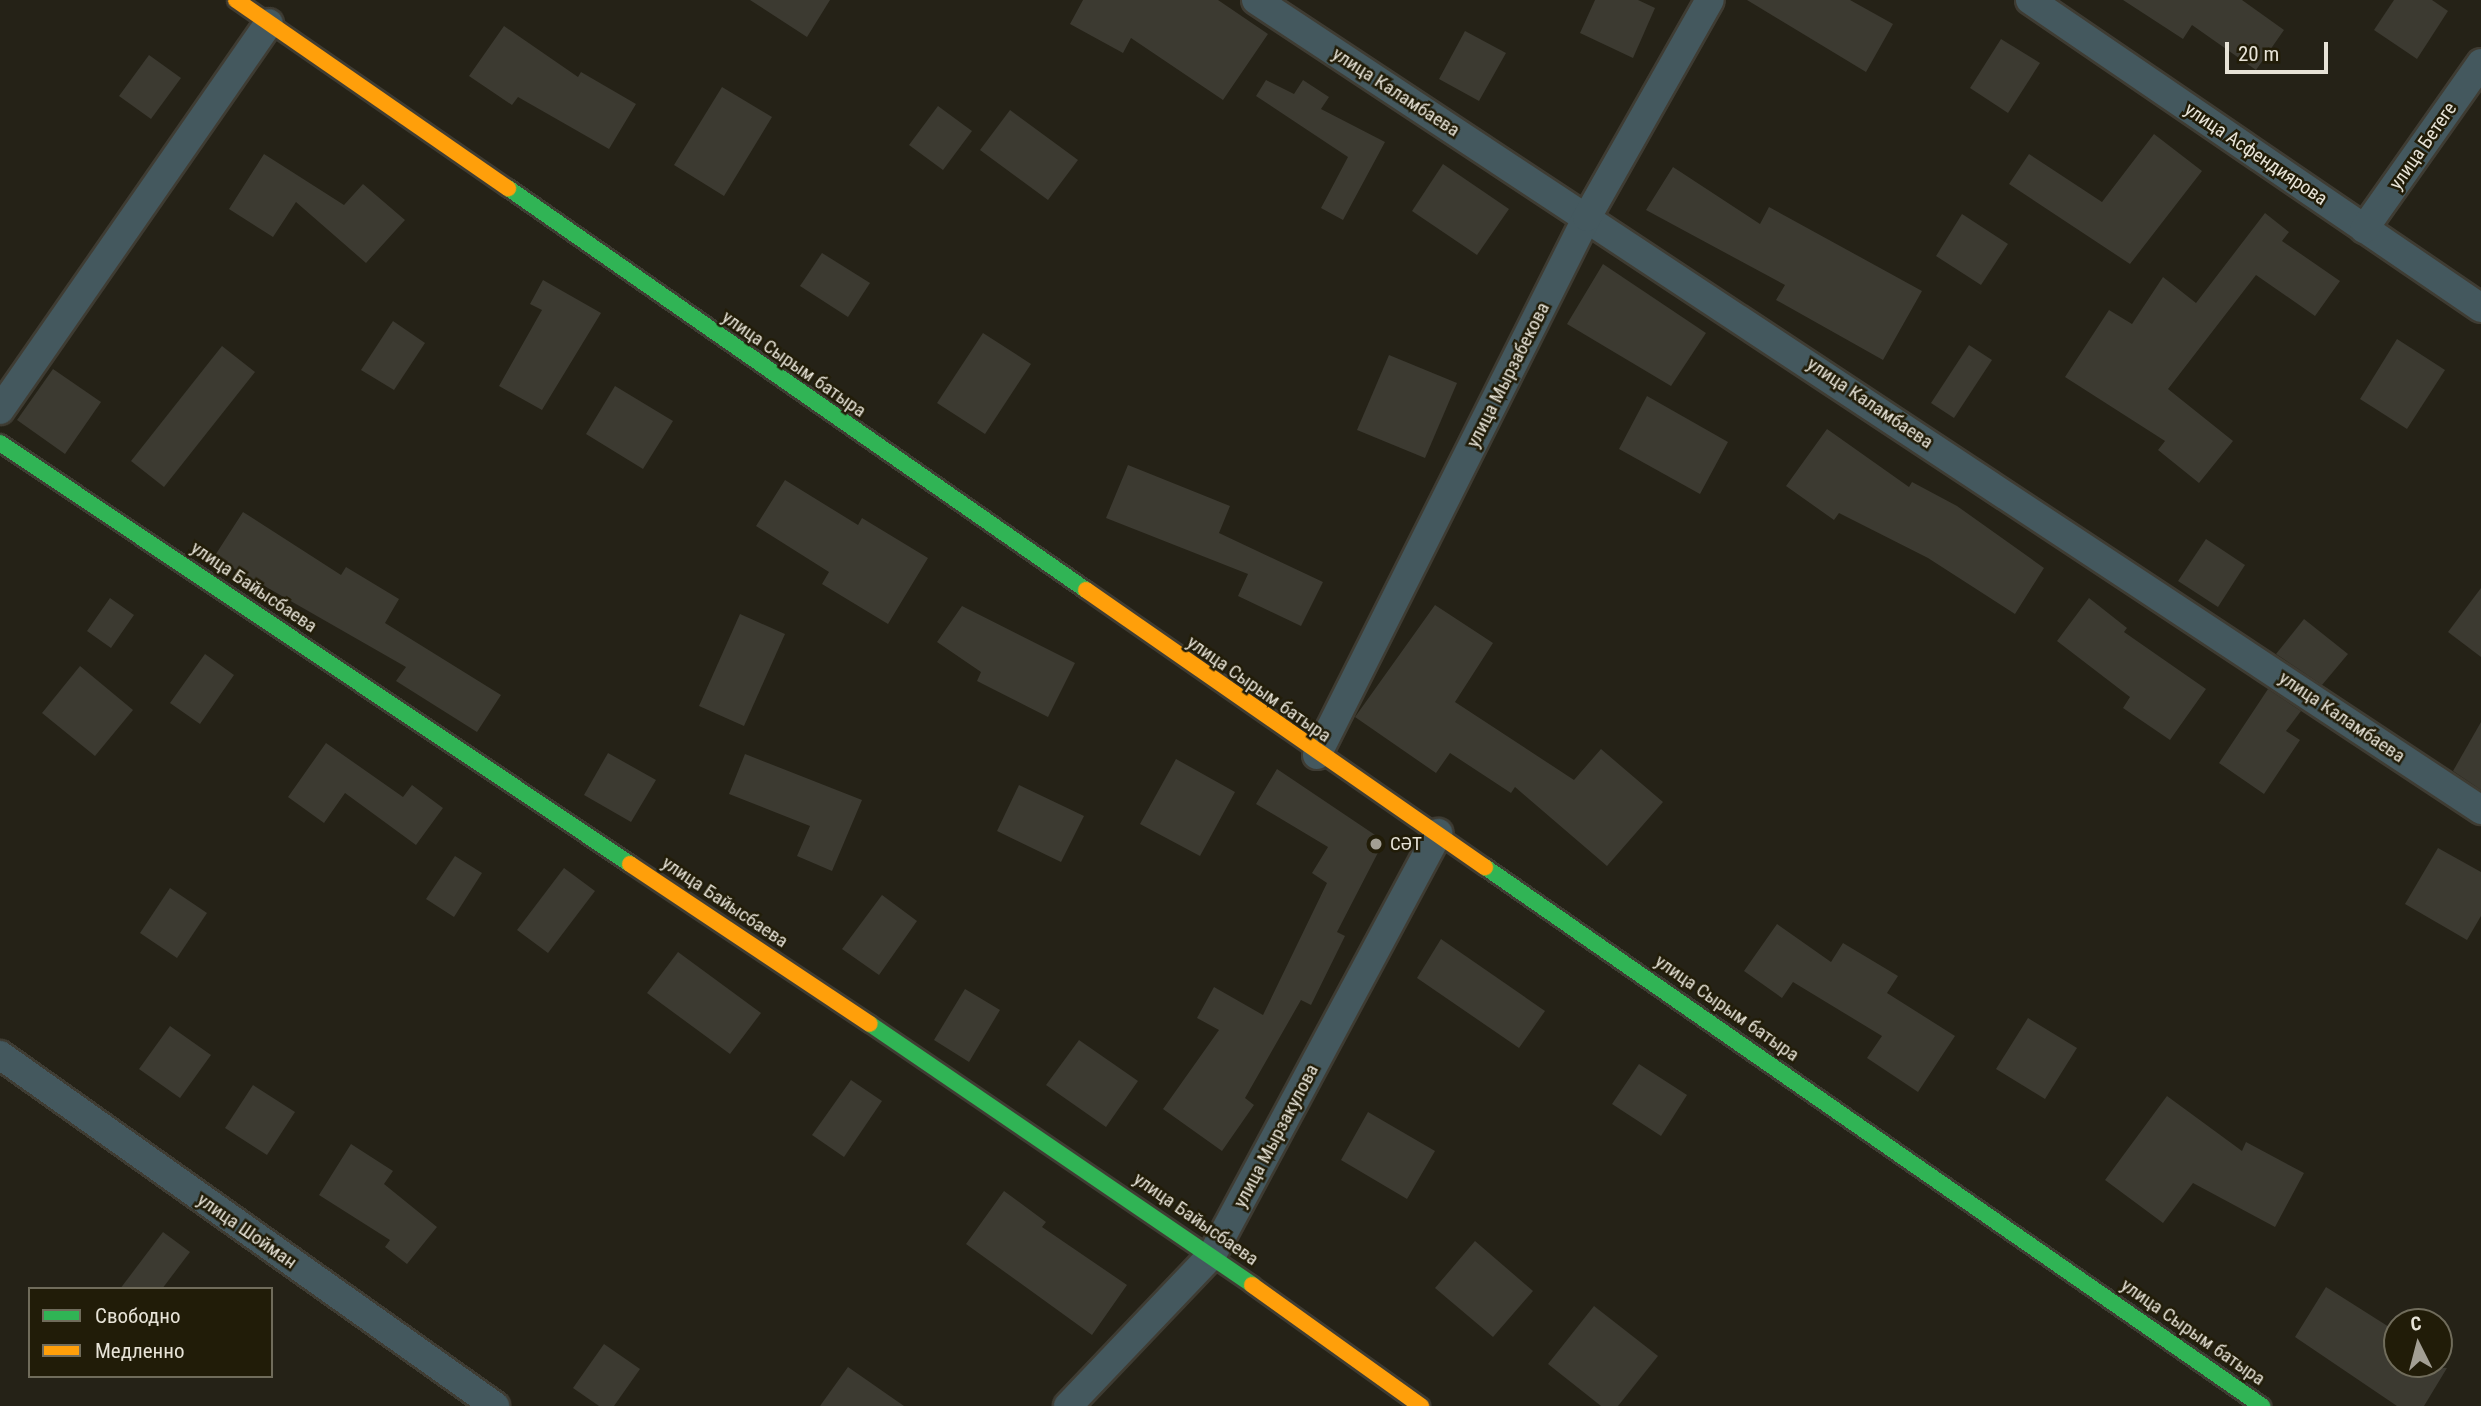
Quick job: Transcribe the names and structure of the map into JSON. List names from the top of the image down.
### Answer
{
  "streets": {
    "street": [
      "улица Каламбаева",
      "улица Бетеге",
      "улица Асфендиярова",
      "улица Сырым батыра",
      "улица Мырзабекова",
      "улица Байысбаева",
      "улица Мырзакулова",
      "улица Шойман"
    ]
  },
  "crossings": [
    ["улица Каламбаева", "улица Мырзабекова"],
    ["улица Бетеге", "улица Асфендиярова"],
    ["улица Сырым батыра", "улица Мырзабекова"],
    ["улица Сырым батыра", "улица Мырзакулова"],
    ["улица Байысбаева", "улица Мырзакулова"]
  ],
  "places": ["СƏТ"],
  "legend": ["Свободно", "Медленно"],
  "scale_bar": "20 m",
  "north": "top"
}
